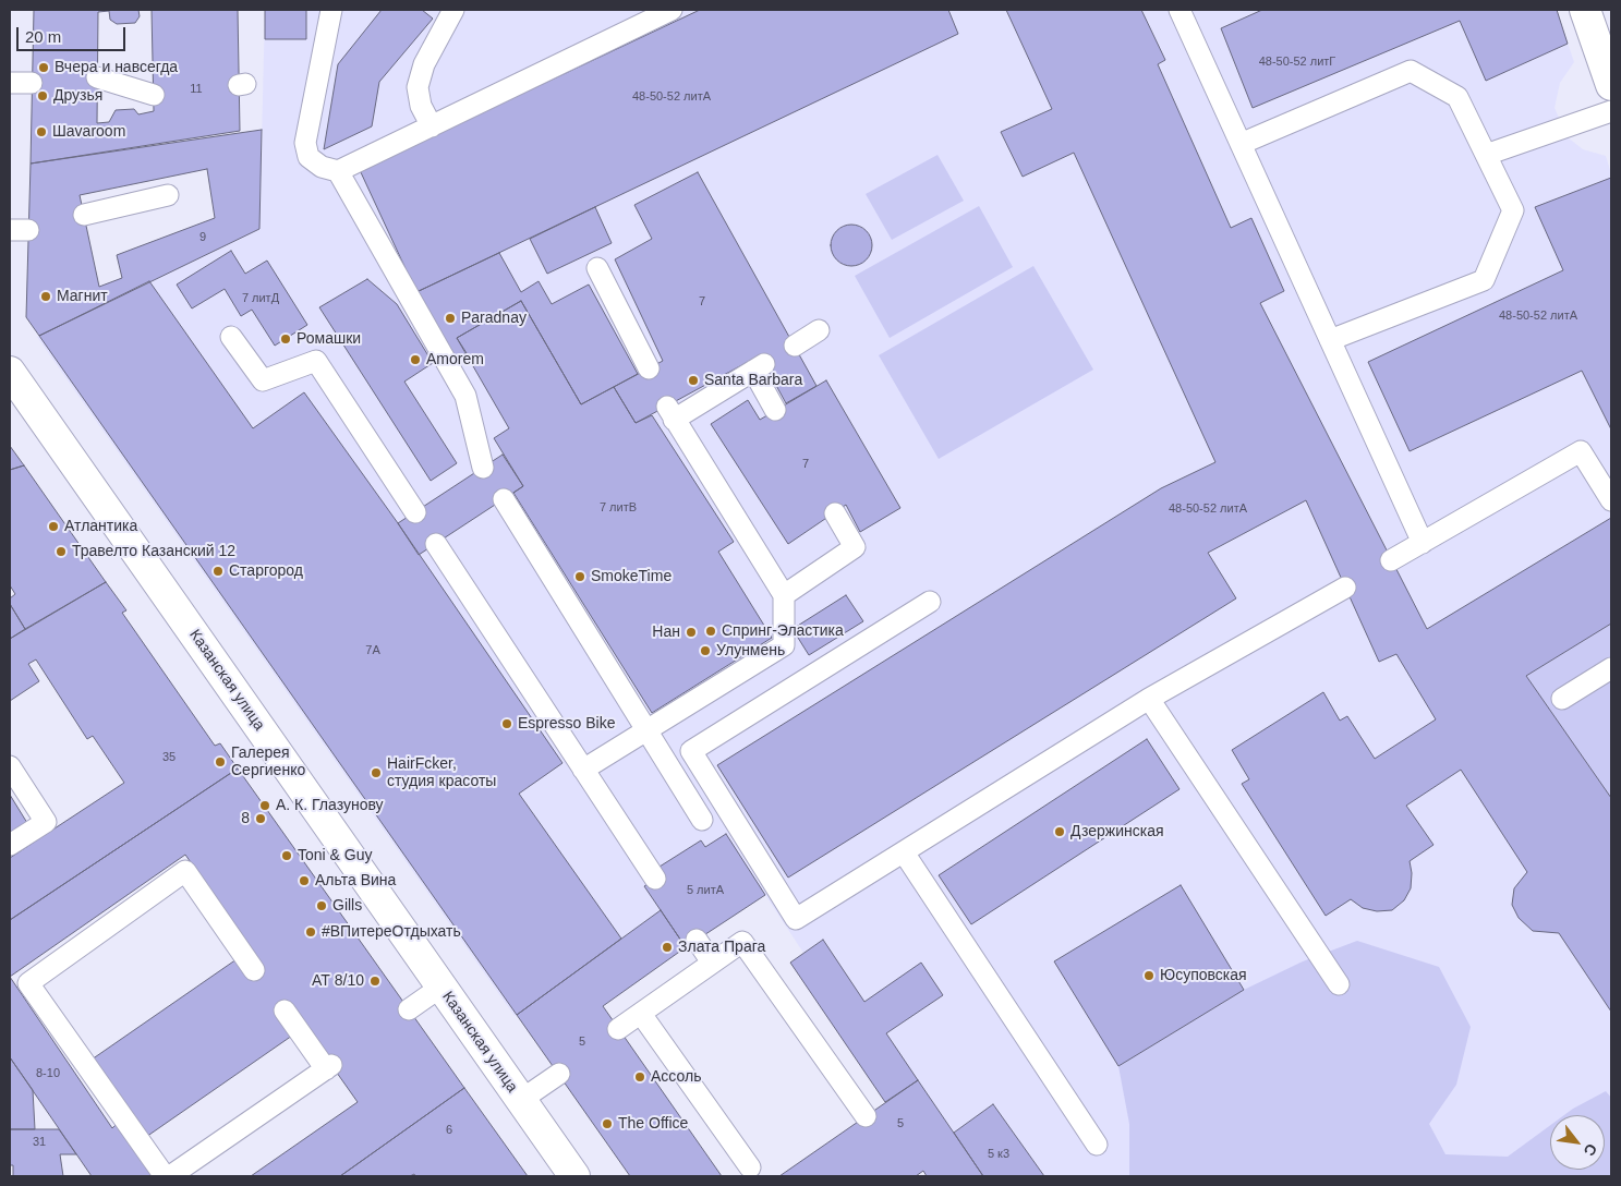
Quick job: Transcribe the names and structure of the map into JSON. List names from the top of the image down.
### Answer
{
  "streets": {
    "street": ["Казанская улица"]
  },
  "places": [
    "Вчера и навсегда",
    "Друзья",
    "Шavaroom",
    "Магнит",
    "Paradnay",
    "Ромашки",
    "Amorem",
    "Santa Barbara",
    "Атлантика",
    "Травелто Казанский 12",
    "Старгород",
    "SmokeTime",
    "Спринг-Эластика",
    "Нан",
    "Улунмень",
    "Espresso Bike",
    "Галерея Сергиенко",
    "HairFcker, студия красоты",
    "А. К. Глазунову",
    "8",
    "Дзержинская",
    "Toni & Guy",
    "Альта Вина",
    "Gills",
    "#ВПитереОтдыхать",
    "Злата Прага",
    "Юсуповская",
    "AT 8/10",
    "Ассоль",
    "The Office"
  ],
  "house_numbers": [
    "48-50-52 литГ",
    "11",
    "48-50-52 литА",
    "9",
    "7 литД",
    "7",
    "48-50-52 литА",
    "7",
    "7 литВ",
    "48-50-52 литА",
    "7А",
    "35",
    "5 литА",
    "5",
    "8-10",
    "5",
    "6",
    "31",
    "5 к3"
  ],
  "scale_bar": "20 m",
  "north": "bottom right"
}
